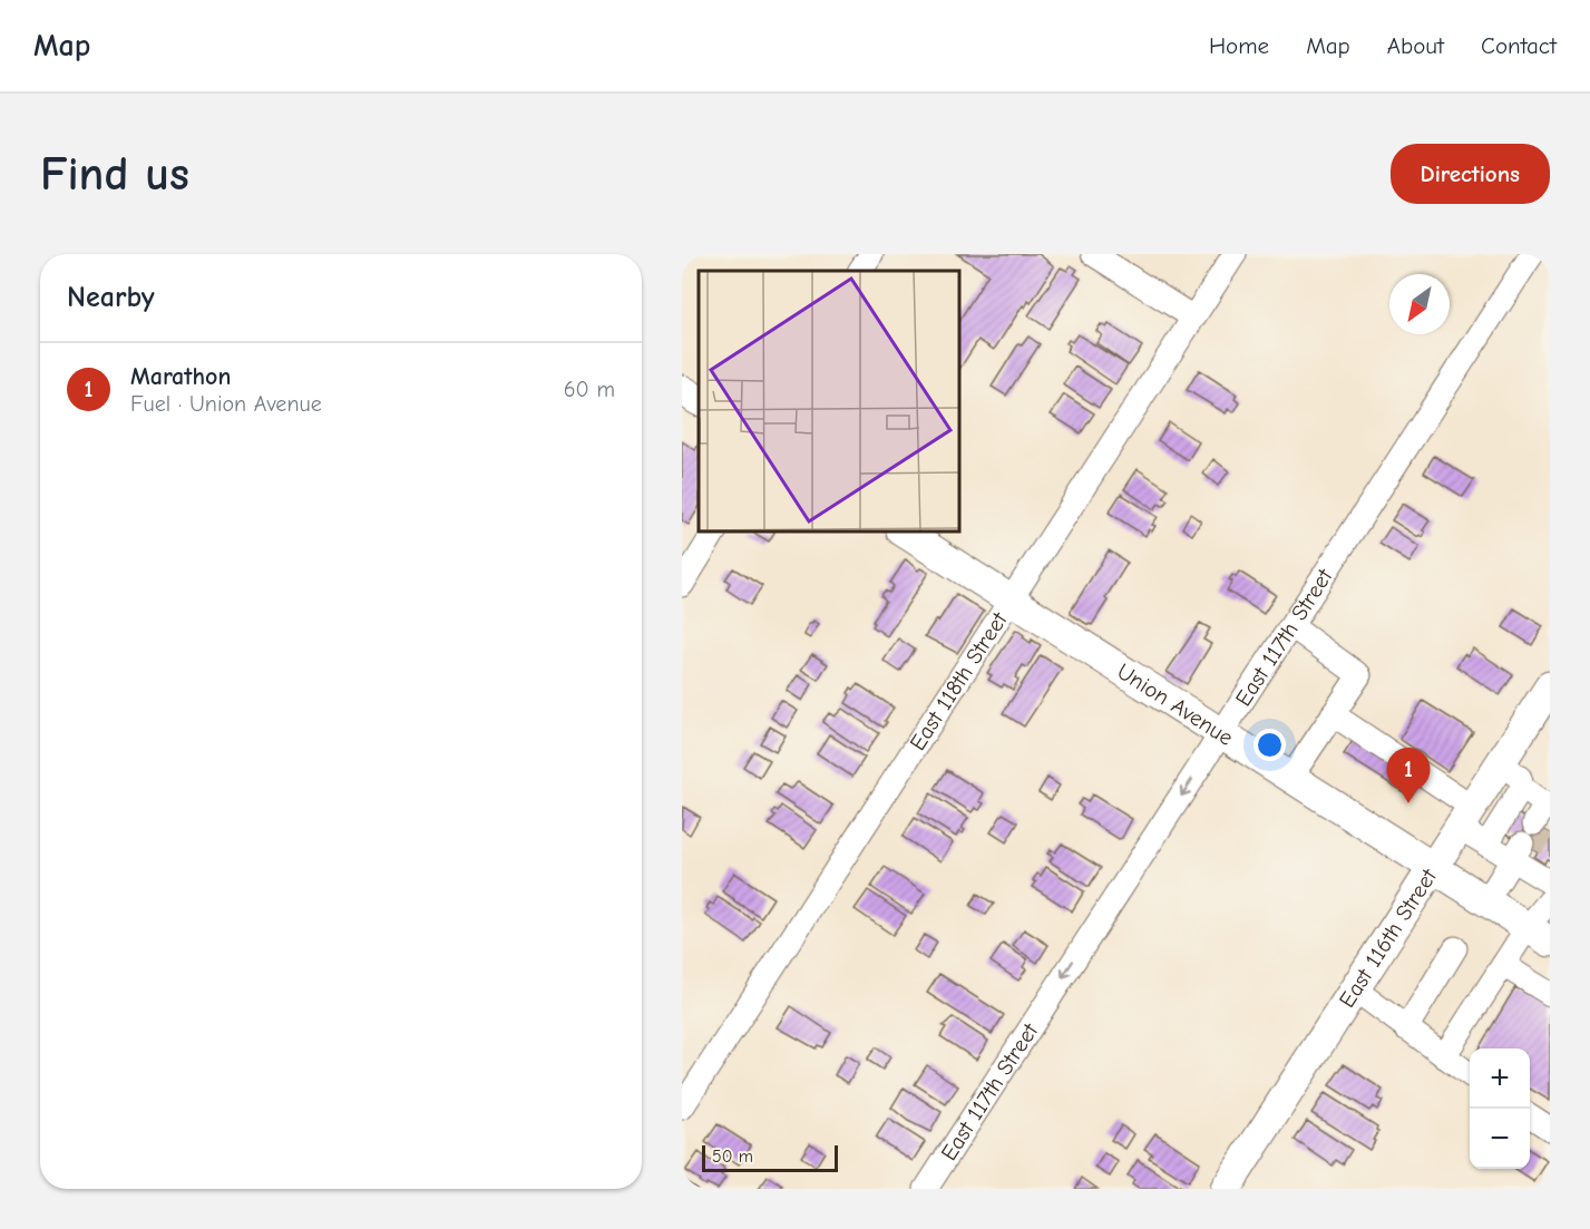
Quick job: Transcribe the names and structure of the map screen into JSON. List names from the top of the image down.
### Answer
{
  "streets": {
    "main road": ["Union Avenue", "East 116th Street"],
    "street": ["East 117th Street", "East 118th Street"]
  },
  "crossings": [
    ["East 117th Street", "Union Avenue"],
    ["East 118th Street", "Union Avenue"],
    ["Union Avenue", "East 116th Street"]
  ],
  "one_way": ["East 117th Street"],
  "scale_bar": "50 m",
  "north": "bottom left",
  "page": {
    "header": "Map",
    "nav": [
      "Home",
      "Map",
      "About",
      "Contact"
    ],
    "buttons": "Directions",
    "title": "Find us",
    "heading": "Nearby",
    "list": [
      {
        "mark": "1",
        "name": "Marathon",
        "note": "Fuel · Union Avenue",
        "value": "60 m"
      }
    ],
    "pins": "1",
    "map_buttons": ["+", "−"],
    "scale": "50 m"
  }
}
